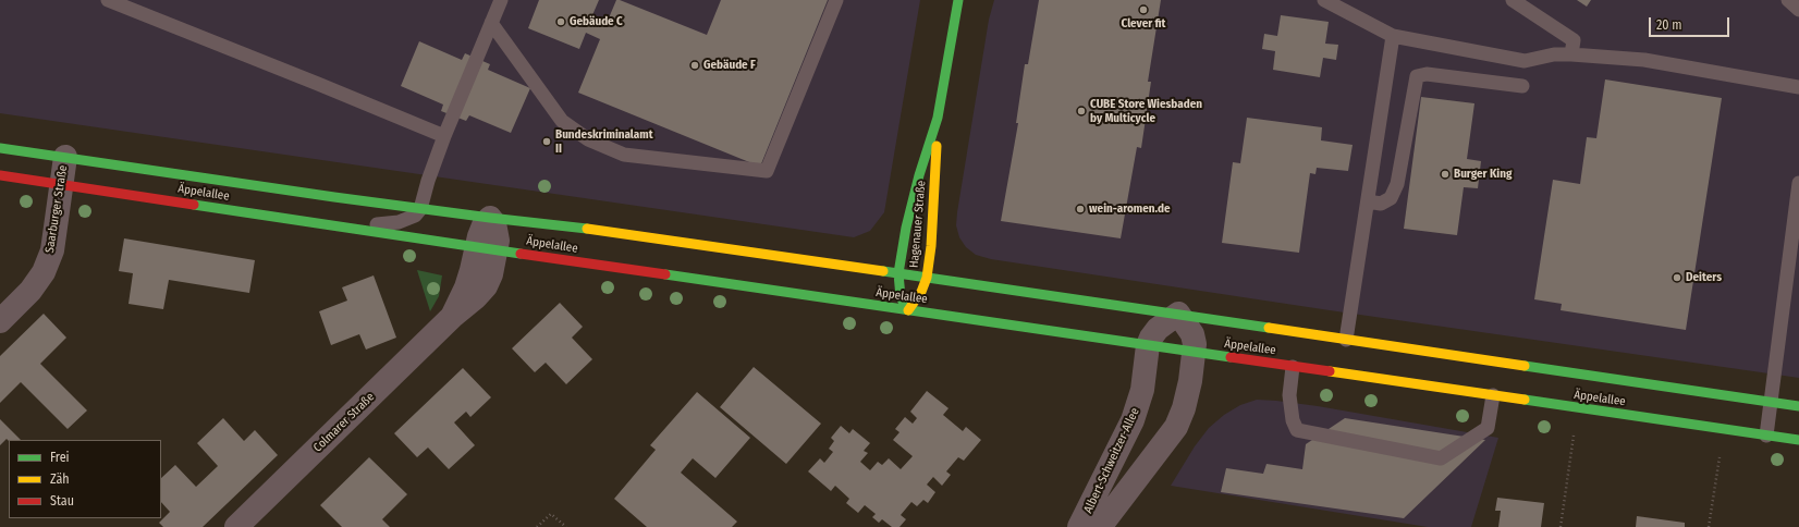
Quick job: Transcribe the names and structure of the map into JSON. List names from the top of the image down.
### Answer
{
  "streets": {
    "main road": ["Äppelallee", "Hagenauer Straße"],
    "street": ["Saarburger Straße", "Colmarer Straße", "Albert-Schweitzer-Allee"]
  },
  "crossings": [
    ["Äppelallee", "Saarburger Straße"],
    ["Äppelallee", "Hagenauer Straße"],
    ["Äppelallee", "Colmarer Straße"],
    ["Äppelallee", "Albert-Schweitzer-Allee"]
  ],
  "places": [
    "Clever fit",
    "Gebäude C",
    "Gebäude F",
    "CUBE Store Wiesbaden by Multicycle",
    "Bundeskriminalamt II",
    "Burger King",
    "wein-aromen.de",
    "Deiters"
  ],
  "legend": ["Frei", "Zäh", "Stau"],
  "scale_bar": "20 m"
}
